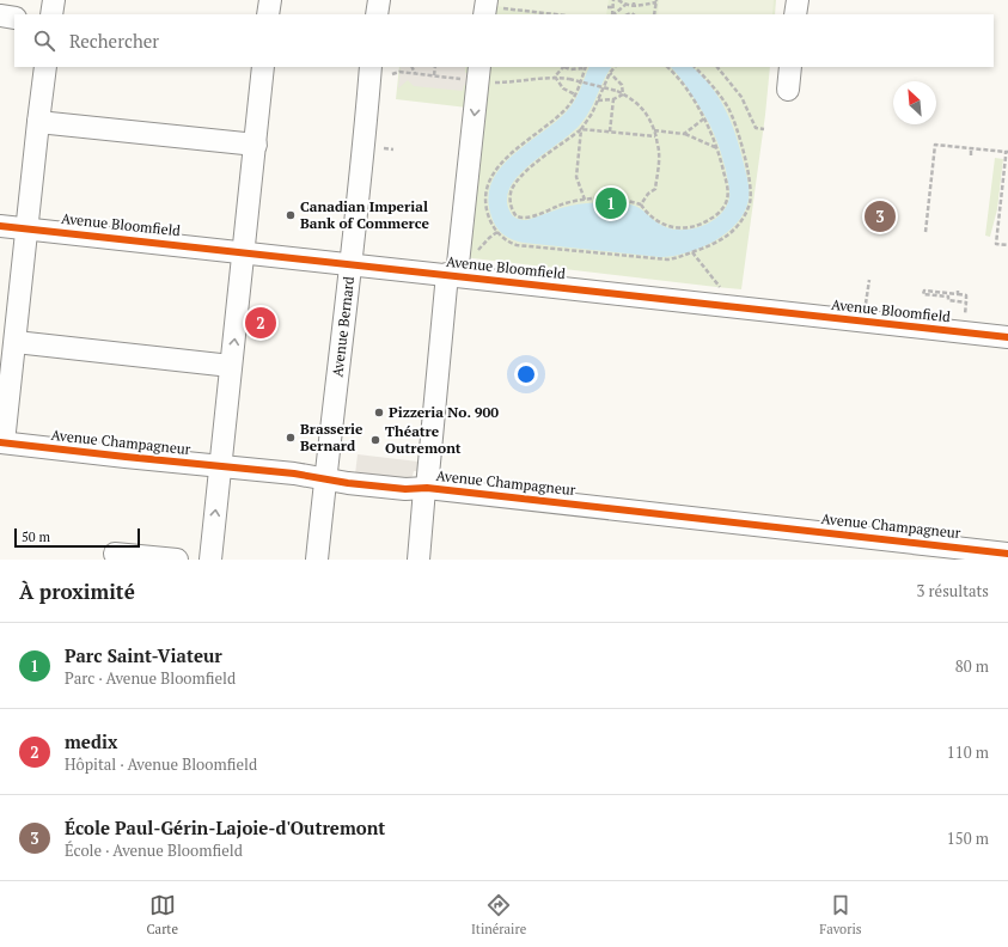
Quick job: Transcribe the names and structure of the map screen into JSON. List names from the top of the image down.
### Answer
{
  "streets": {
    "street": ["Avenue Bloomfield", "Avenue Bernard", "Avenue Champagneur"]
  },
  "crossings": [
    ["Avenue Bloomfield", "Avenue Bernard"],
    ["Avenue Bernard", "Avenue Champagneur"]
  ],
  "places": [
    "Canadian Imperial Bank of Commerce",
    "Pizzeria No. 900",
    "Brasserie Bernard",
    "Théatre Outremont"
  ],
  "scale_bar": "50 m",
  "north": "top left",
  "page": {
    "search": "Rechercher",
    "pins": ["1", "3", "2"],
    "scale": "50 m",
    "heading": ["À proximité", "3 résultats"],
    "list": [
      {
        "mark": "1",
        "name": "Parc Saint-Viateur",
        "note": "Parc · Avenue Bloomfield",
        "value": "80 m"
      },
      {
        "mark": "2",
        "name": "medix",
        "note": "Hôpital · Avenue Bloomfield",
        "value": "110 m"
      },
      {
        "mark": "3",
        "name": "École Paul-Gérin-Lajoie-d'Outremont",
        "note": "École · Avenue Bloomfield",
        "value": "150 m"
      }
    ],
    "nav": ["Carte", "Itinéraire", "Favoris"]
  }
}
